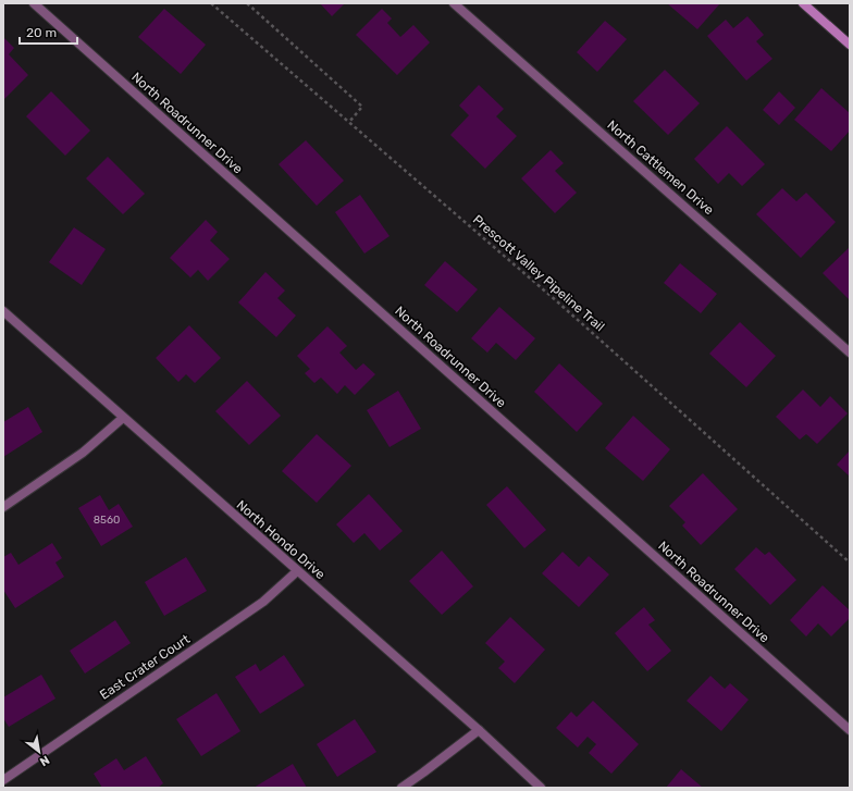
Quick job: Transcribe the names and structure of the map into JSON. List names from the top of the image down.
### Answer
{
  "streets": {
    "street": [
      "North Roadrunner Drive",
      "North Cattlemen Drive",
      "North Hondo Drive",
      "East Crater Court"
    ],
    "path": ["Prescott Valley Pipeline Trail"]
  },
  "crossings": [
    ["North Hondo Drive", "East Crater Court"]
  ],
  "house_numbers": ["8560"],
  "scale_bar": "20 m",
  "north": "bottom right"
}
